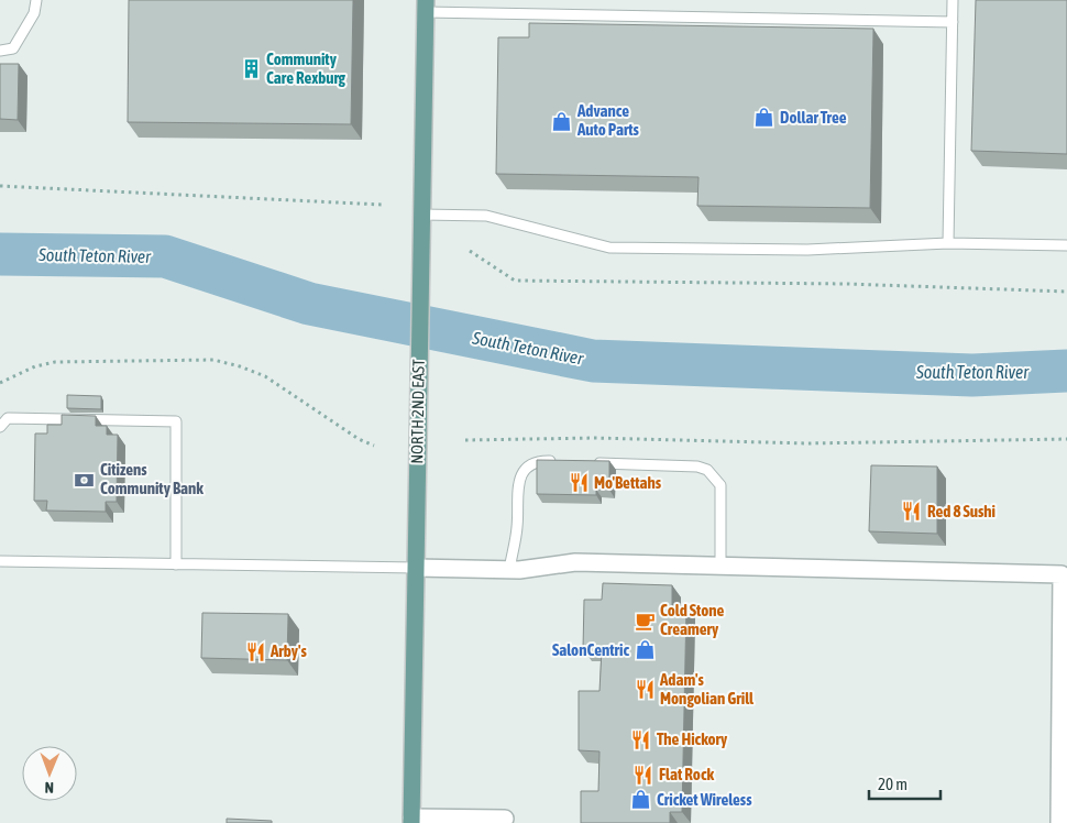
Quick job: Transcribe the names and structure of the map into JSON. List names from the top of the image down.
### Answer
{
  "streets": {
    "main road": ["NORTH 2ND EAST"]
  },
  "water": ["South Teton River"],
  "places": {
    "building": ["Community Care Rexburg"],
    "shop": [
      "Dollar Tree",
      "Advance Auto Parts",
      "SalonCentric",
      "Cricket Wireless"
    ],
    "bank": ["Citizens Community Bank"],
    "restaurant": [
      "Mo'Bettahs",
      "Red 8 Sushi",
      "Arby's",
      "Adam's Mongolian Grill",
      "The Hickory",
      "Flat Rock"
    ],
    "cafe": ["Cold Stone Creamery"]
  },
  "scale_bar": "20 m",
  "north": "bottom"
}
